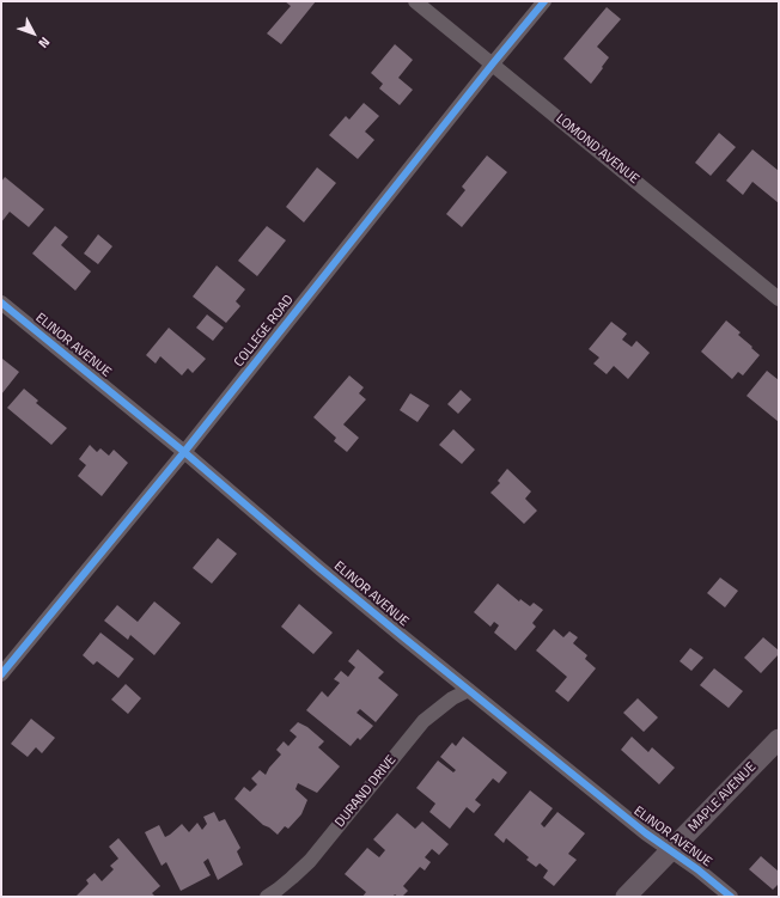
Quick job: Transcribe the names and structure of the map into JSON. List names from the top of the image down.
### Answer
{
  "streets": {
    "main road": ["MAPLE AVENUE"],
    "street": [
      "LOMOND AVENUE",
      "COLLEGE ROAD",
      "ELINOR AVENUE",
      "DURAND DRIVE"
    ]
  },
  "crossings": [
    ["LOMOND AVENUE", "COLLEGE ROAD"],
    ["COLLEGE ROAD", "ELINOR AVENUE"],
    ["ELINOR AVENUE", "DURAND DRIVE"],
    ["ELINOR AVENUE", "MAPLE AVENUE"]
  ],
  "north": "bottom right"
}
